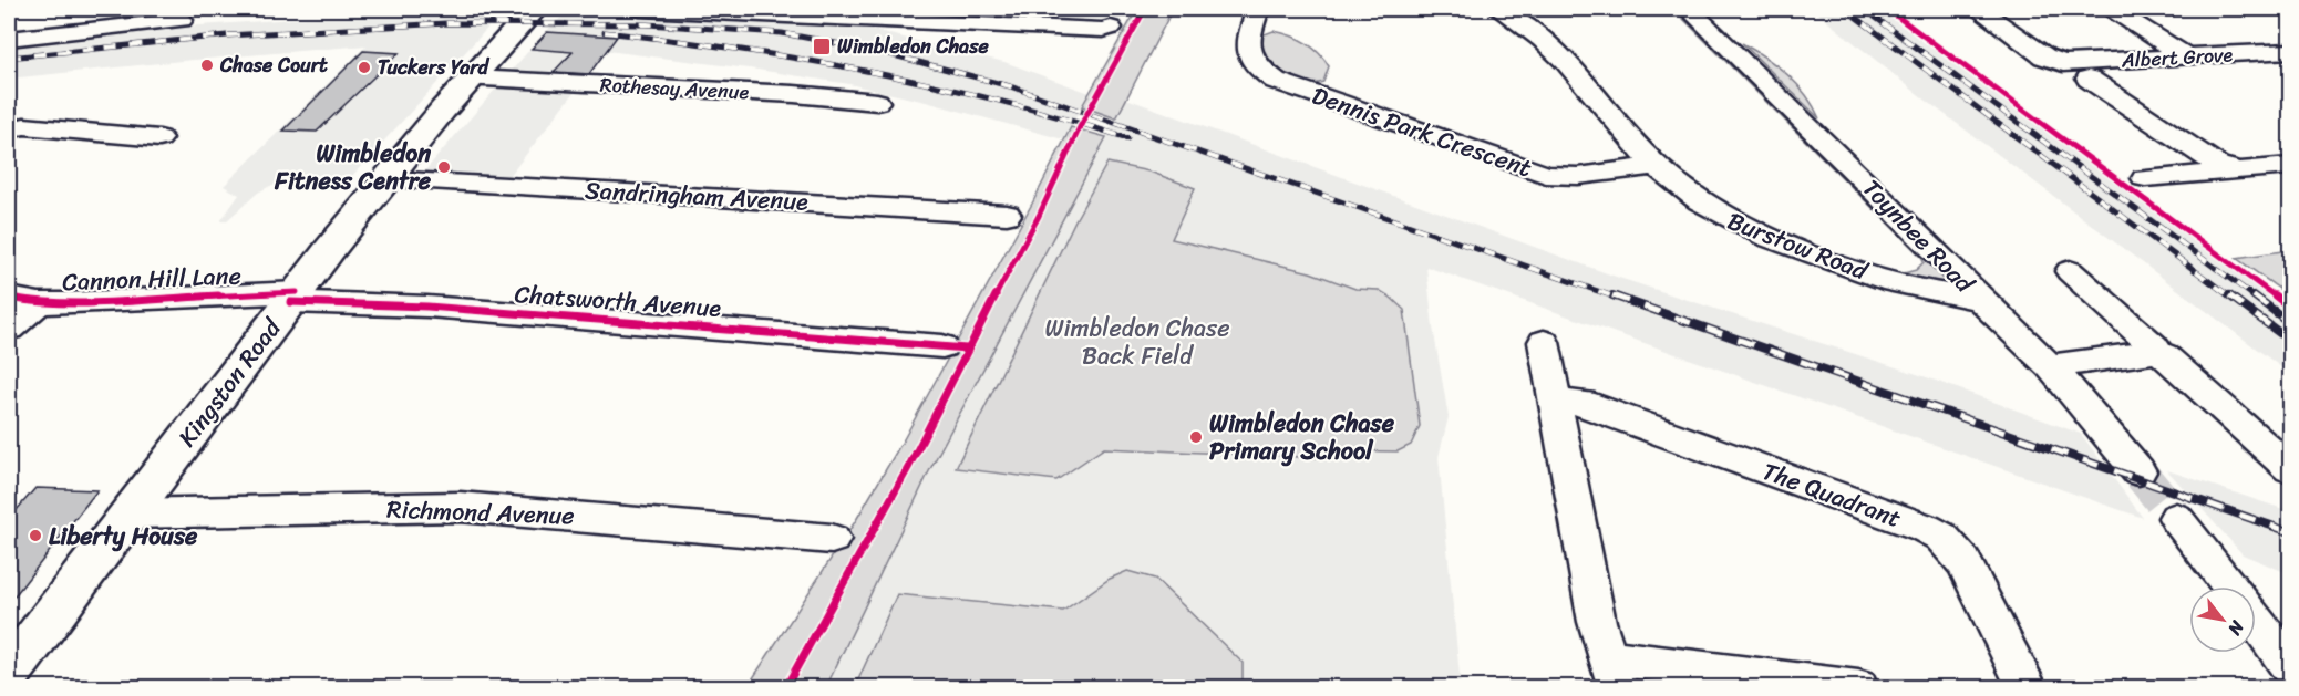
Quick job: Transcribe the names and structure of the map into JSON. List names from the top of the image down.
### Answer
{
  "streets": {
    "main road": ["Kingston Road"],
    "street": [
      "Albert Grove",
      "Rothesay Avenue",
      "Dennis Park Crescent",
      "Sandringham Avenue",
      "Toynbee Road",
      "Burstow Road",
      "Cannon Hill Lane",
      "Chatsworth Avenue",
      "The Quadrant",
      "Richmond Avenue"
    ]
  },
  "crossings": [
    ["Rothesay Avenue", "Kingston Road"],
    ["Dennis Park Crescent", "Burstow Road"],
    ["Sandringham Avenue", "Kingston Road"],
    ["Toynbee Road", "Burstow Road"],
    ["Cannon Hill Lane", "Chatsworth Avenue"],
    ["Cannon Hill Lane", "Kingston Road"],
    ["Chatsworth Avenue", "Kingston Road"],
    ["Kingston Road", "Richmond Avenue"]
  ],
  "parks": ["Wimbledon Chase Back Field"],
  "places": {
    "transit": ["Wimbledon Chase"],
    "other": [
      "Chase Court",
      "Tuckers Yard",
      "Wimbledon Fitness Centre",
      "Wimbledon Chase Primary School",
      "Liberty House"
    ]
  },
  "north": "bottom right"
}
